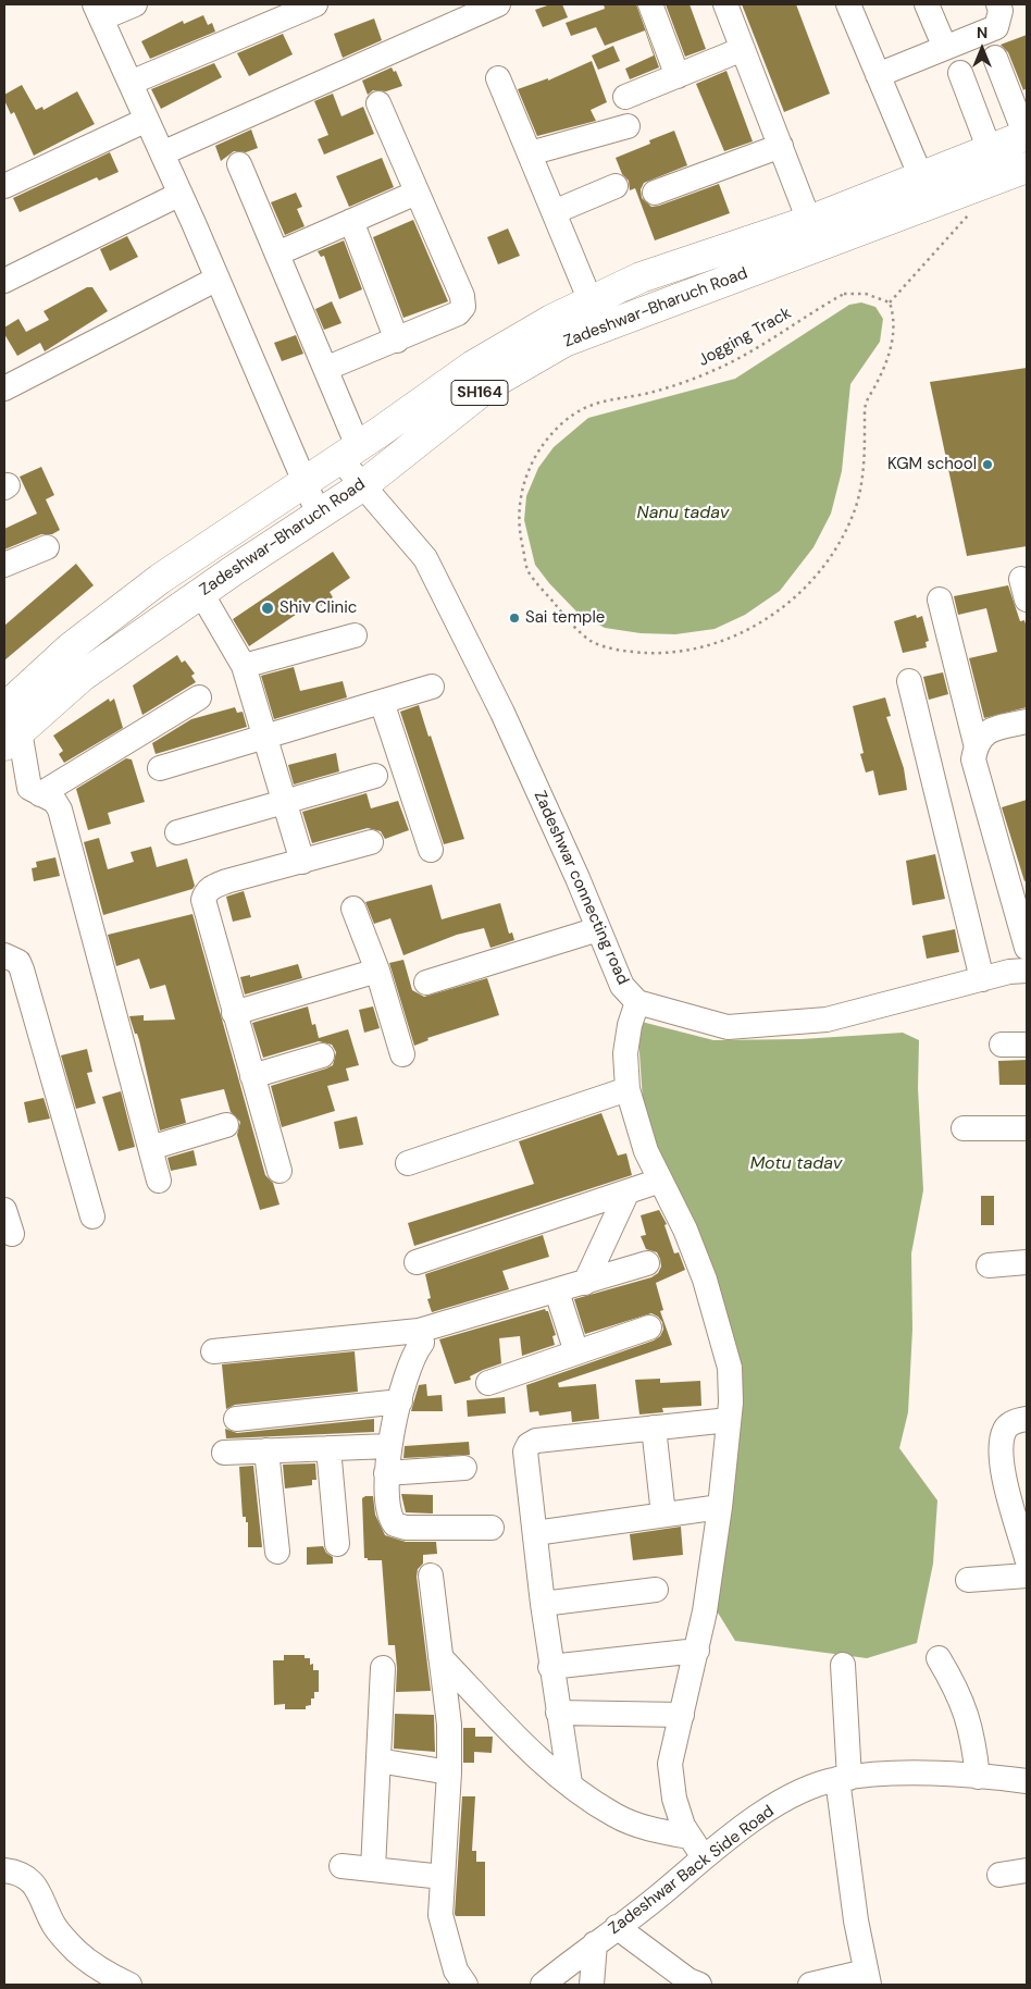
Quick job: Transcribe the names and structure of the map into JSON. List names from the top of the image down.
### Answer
{
  "streets": {
    "main road": ["Zadeshwar-Bharuch Road", "SH164"],
    "street": ["Zadeshwar connecting road", "Zadeshwar Back Side Road"],
    "path": ["Jogging Track"]
  },
  "crossings": [
    ["Zadeshwar-Bharuch Road", "Zadeshwar connecting road"]
  ],
  "water": ["Nanu tadav", "Motu tadav"],
  "places": ["KGM school", "Shiv Clinic", "Sai temple"],
  "north": "top"
}
